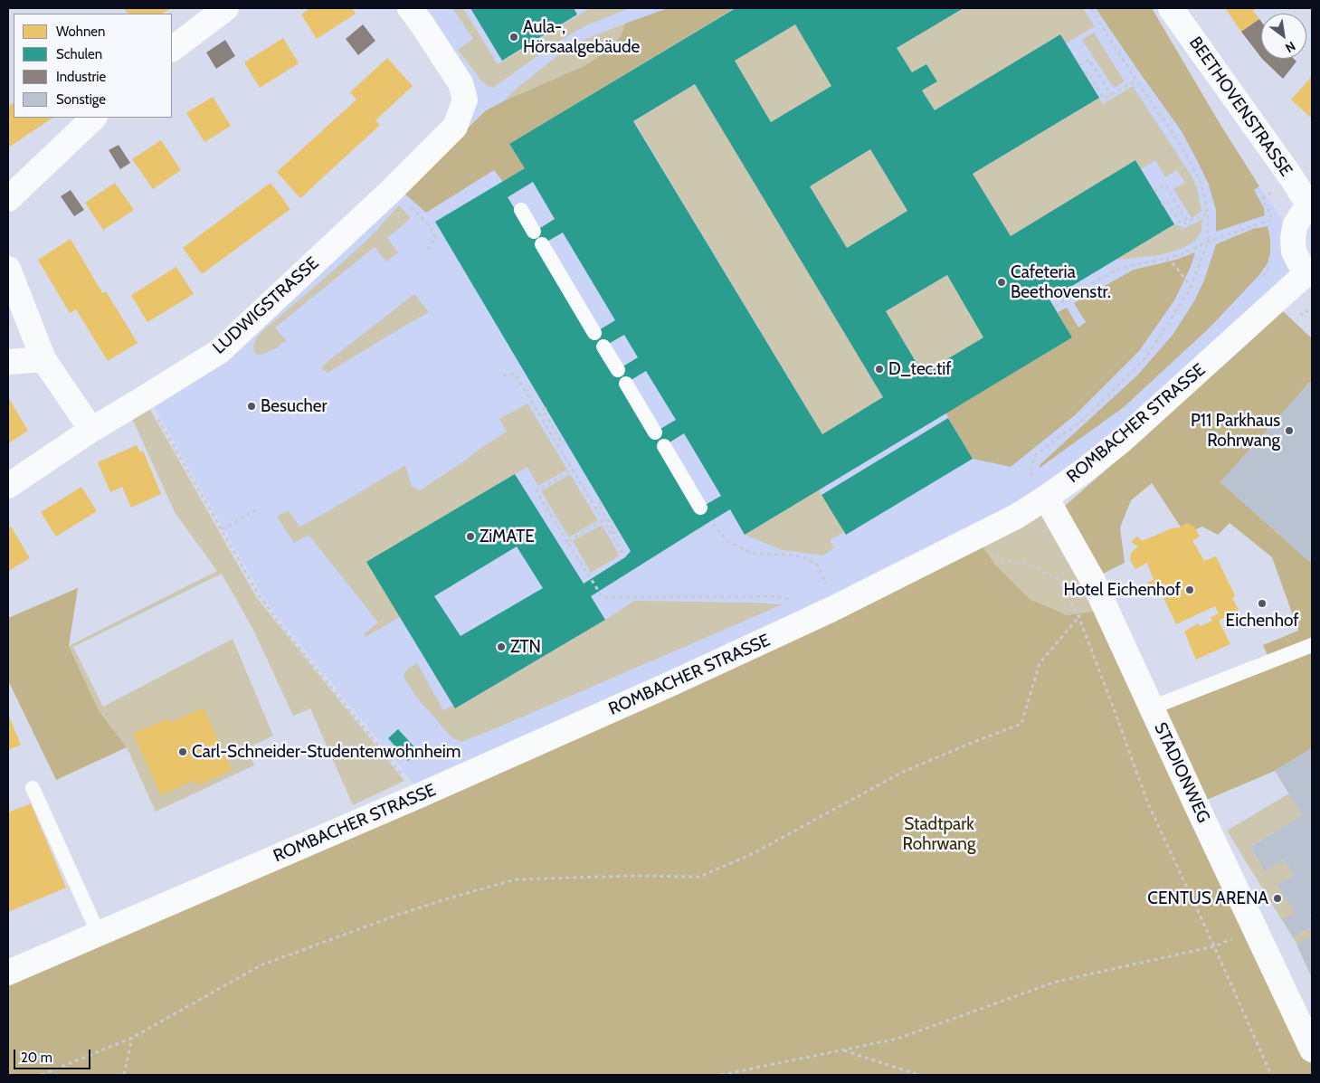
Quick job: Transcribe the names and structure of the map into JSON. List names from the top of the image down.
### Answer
{
  "streets": {
    "street": [
      "BEETHOVENSTRASSE",
      "LUDWIGSTRASSE",
      "ROMBACHER STRASSE",
      "STADIONWEG"
    ]
  },
  "crossings": [
    ["BEETHOVENSTRASSE", "ROMBACHER STRASSE"],
    ["ROMBACHER STRASSE", "STADIONWEG"]
  ],
  "parks": ["Stadtpark Rohrwang"],
  "places": [
    "Aula-, Hörsaalgebäude",
    "Cafeteria Beethovenstr.",
    "D_tec.tif",
    "Besucher",
    "P11 Parkhaus Rohrwang",
    "ZiMATE",
    "Hotel Eichenhof",
    "Eichenhof",
    "ZTN",
    "Carl-Schneider-Studentenwohnheim",
    "CENTUS ARENA"
  ],
  "legend": [
    "Wohnen",
    "Schulen",
    "Industrie",
    "Sonstige"
  ],
  "scale_bar": "20 m",
  "north": "bottom right"
}
